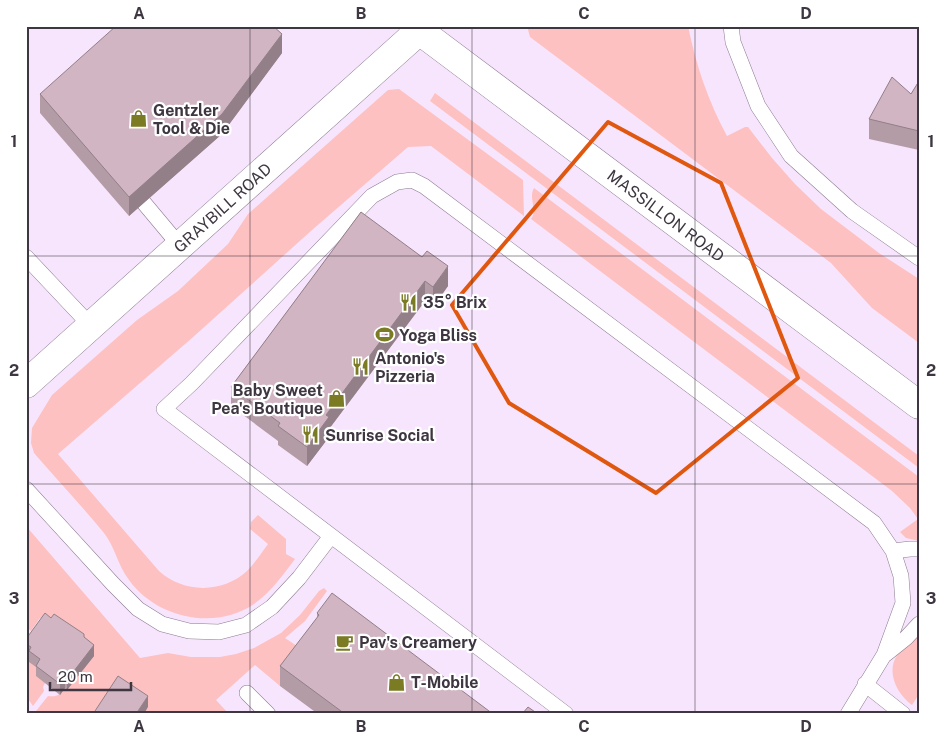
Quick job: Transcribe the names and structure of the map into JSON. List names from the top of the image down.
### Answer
{
  "streets": {
    "main road": ["GRAYBILL ROAD", "MASSILLON ROAD"]
  },
  "crossings": [
    ["GRAYBILL ROAD", "MASSILLON ROAD"]
  ],
  "places": {
    "shop": ["Gentzler Tool & Die", "Baby Sweet Pea's Boutique", "T-Mobile"],
    "restaurant": ["35° Brix", "Antonio's Pizzeria", "Sunrise Social"],
    "sports": ["Yoga Bliss"],
    "cafe": ["Pav's Creamery"]
  },
  "scale_bar": "20 m",
  "grid": {
    "columns": [
      "A",
      "B",
      "C",
      "D"
    ],
    "rows": ["1", "2", "3"]
  }
}
